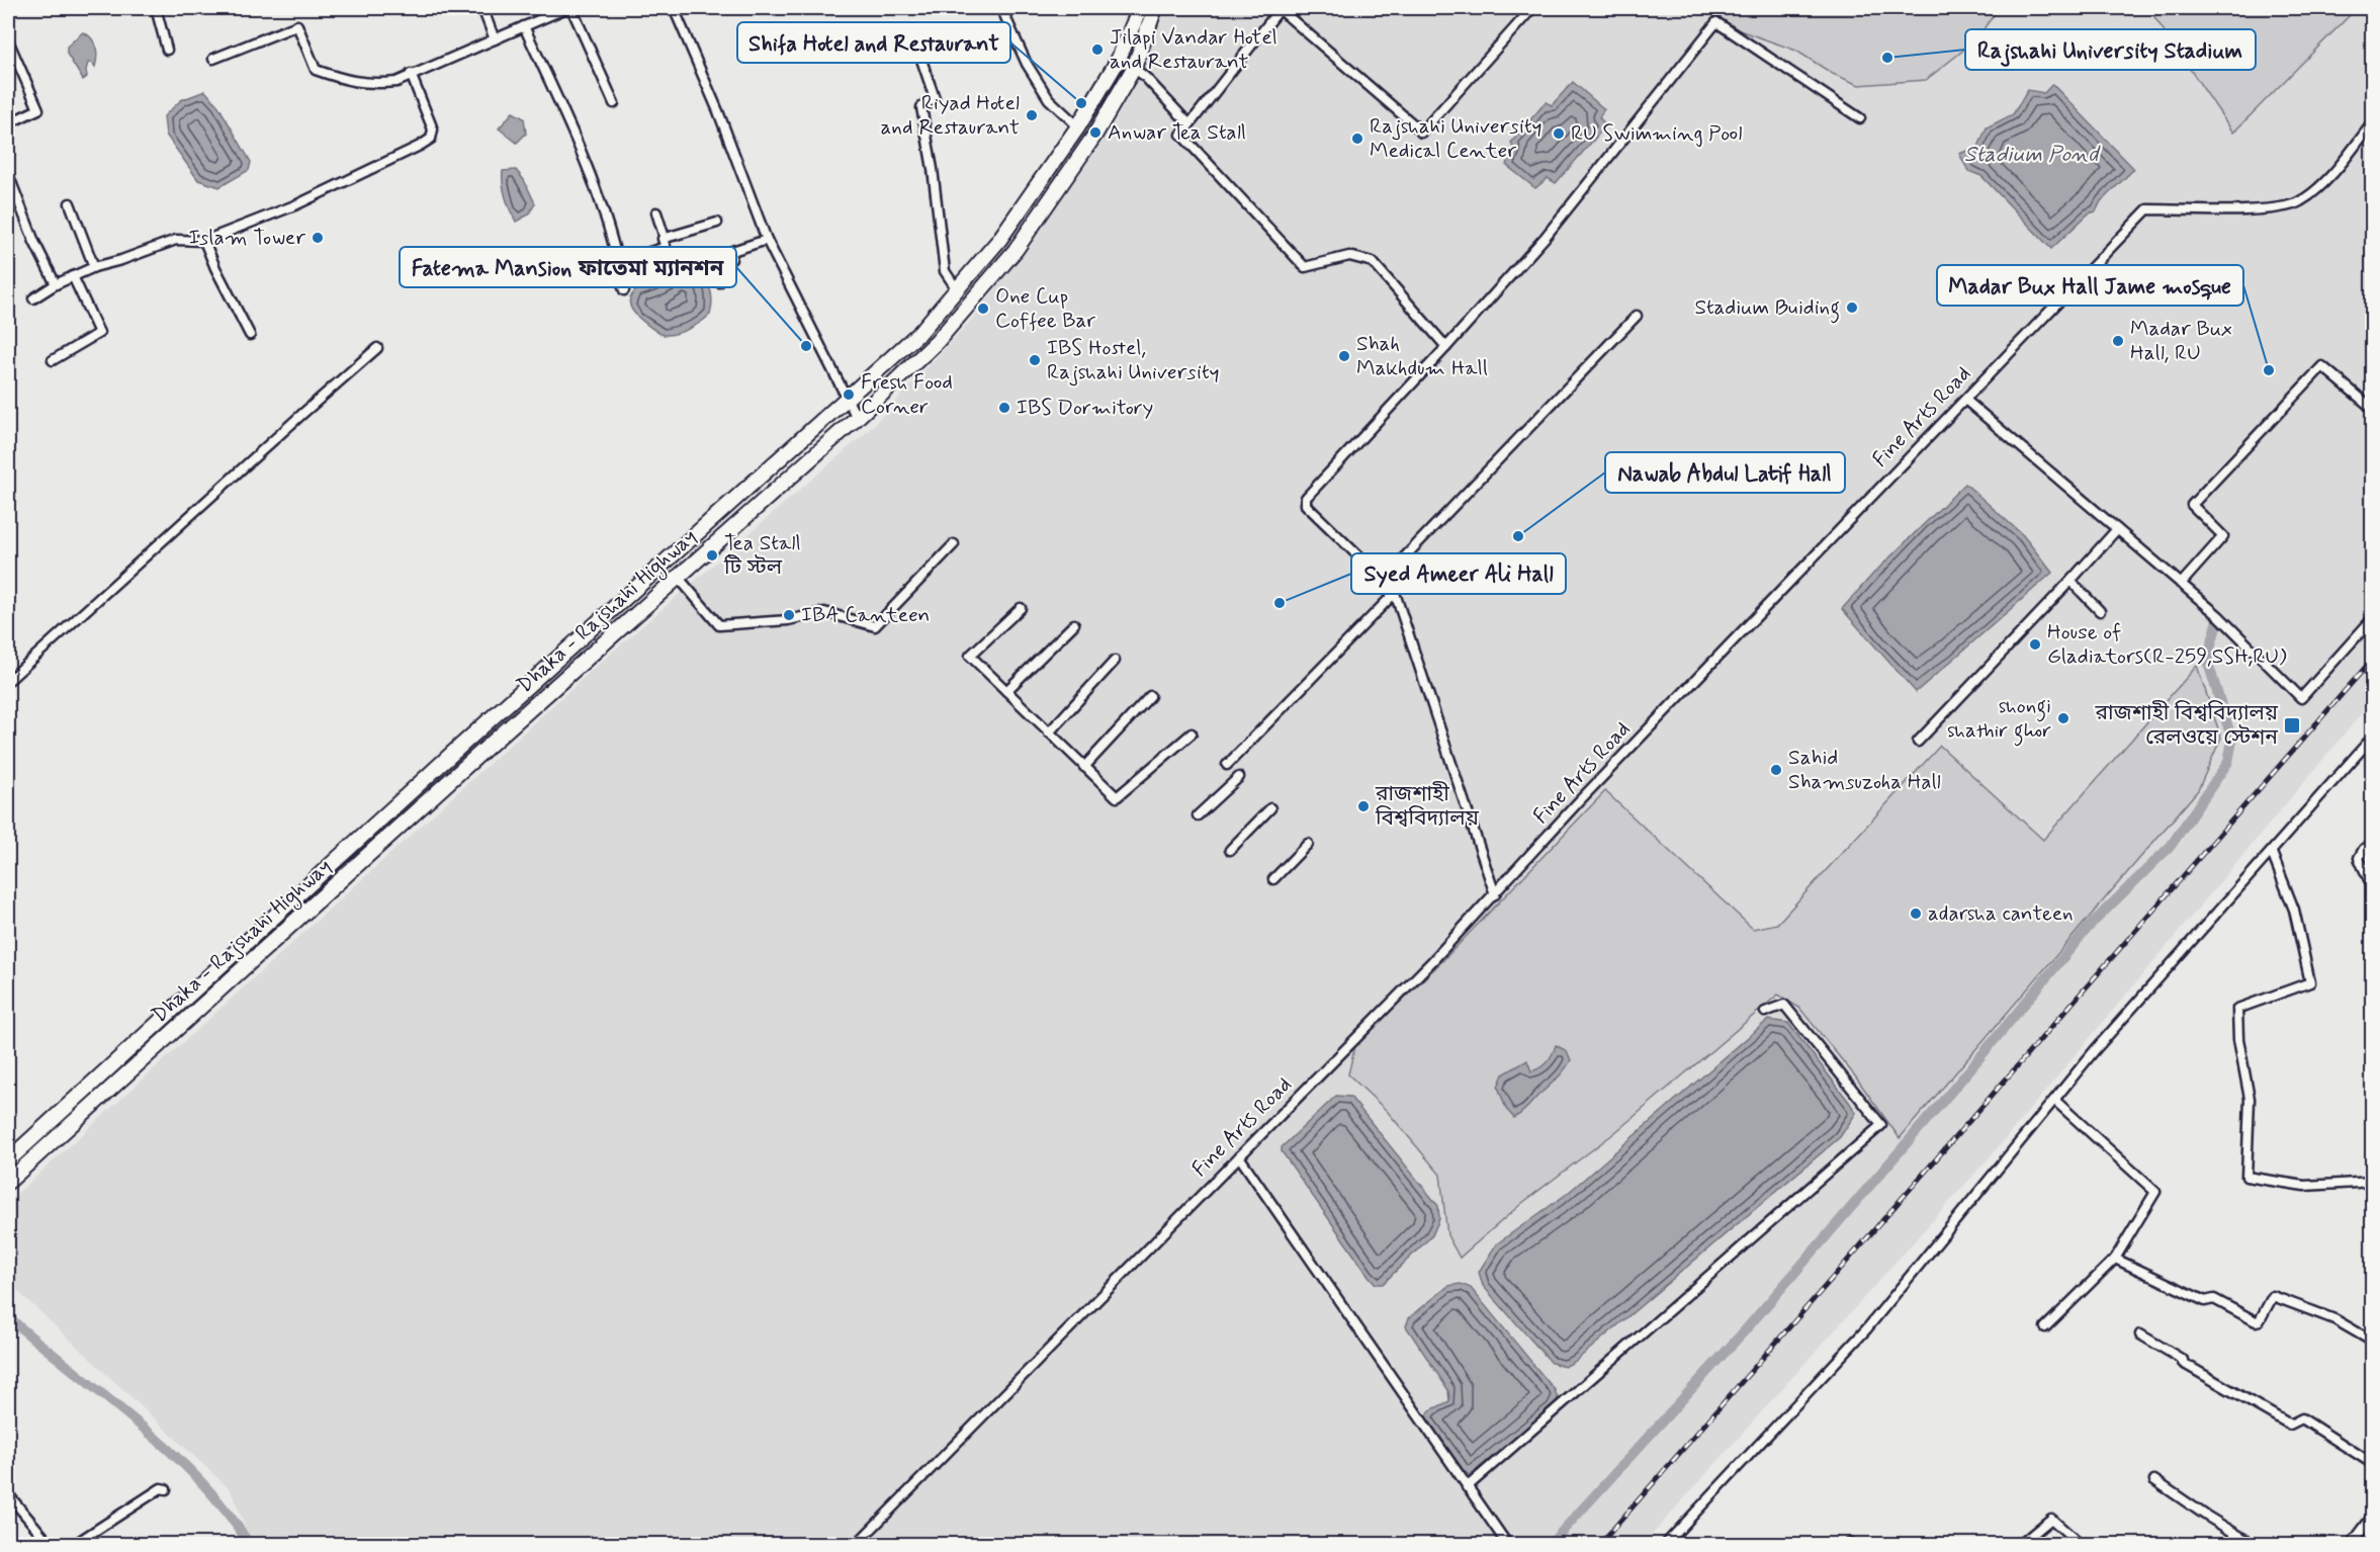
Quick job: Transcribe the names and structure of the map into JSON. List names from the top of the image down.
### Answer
{
  "streets": {
    "highway": ["Dhaka - Rajshahi Highway"],
    "street": ["Fine Arts Road"]
  },
  "water": ["Stadium Pond"],
  "places": {
    "other": [
      "Jilapi Vandar Hotel and Restaurant",
      "Rajshahi University Stadium",
      "Shifa Hotel and Restaurant",
      "Riyad Hotel and Restaurant",
      "Anwar Tea Stall",
      "RU Swimming Pool",
      "Rajshahi University Medical Center",
      "Islam Tower",
      "Stadium Buiding",
      "One Cup Coffee Bar",
      "Madar Bux Hall, RU",
      "Fatema Mansion ফাতেমা ম্যানশন",
      "Shah Makhdum Hall",
      "IBS Hostel, Rajshahi University",
      "Madar Bux Hall Jame mosque",
      "Fresh Food Corner",
      "IBS Dormitory",
      "Nawab Abdul Latif Hall",
      "Tea Stall টি স্টল",
      "Syed Ameer Ali Hall",
      "IBA Canteen",
      "House of Gladiators(R-259,SSH,RU)",
      "shongi shathir ghor",
      "Sahid Shamsuzoha Hall",
      "রাজশাহী বিশ্ববিদ্যালয়",
      "adarsha canteen"
    ],
    "transit": ["রাজশাহী বিশ্ববিদ্যালয় রেলওয়ে স্টেশন"]
  }
}
